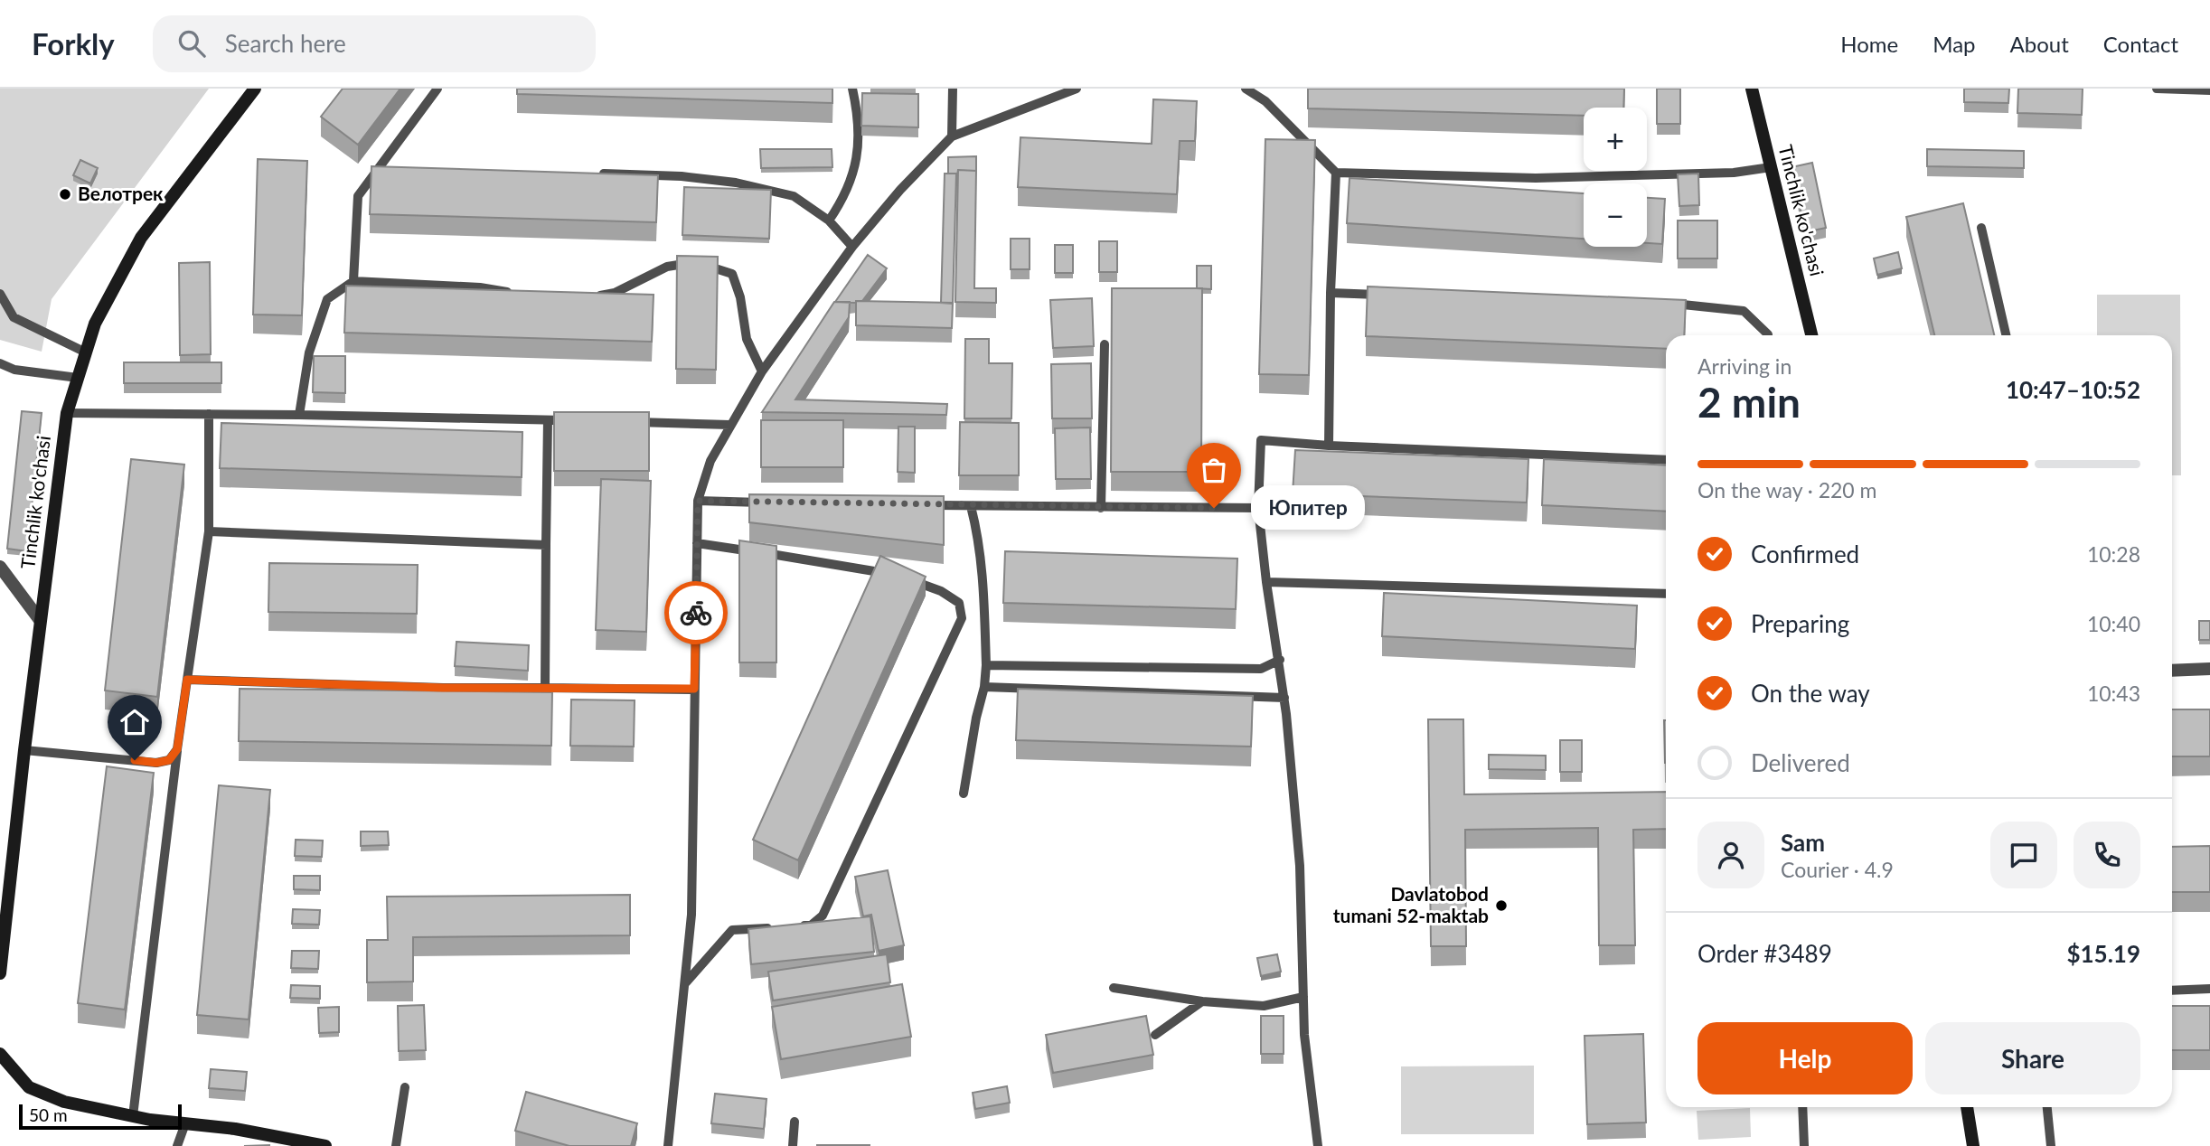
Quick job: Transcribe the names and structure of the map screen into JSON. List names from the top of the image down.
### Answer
{
  "streets": {
    "street": ["Tinchlik ko'chasi"]
  },
  "places": ["Велотрек", "Юпитер", "Davlatobod tumani 52-maktab"],
  "scale_bar": "50 m",
  "page": {
    "header": "Forkly",
    "search": "Search here",
    "nav": [
      "Home",
      "Map",
      "About",
      "Contact"
    ],
    "map_buttons": ["+", "−"],
    "heading": ["2 min", "Arriving in", "10:47–10:52"],
    "panel": [
      "Sam",
      "Courier · 4.9",
      "Order #3489",
      "$15.19"
    ],
    "bar": "On the way · 220 m",
    "bubble": "Юпитер",
    "list": [
      ["Confirmed", "10:28"],
      ["Preparing", "10:40"],
      ["On the way", "10:43"],
      "Delivered"
    ],
    "buttons": ["Help", "Share"],
    "scale": "50 m"
  }
}
